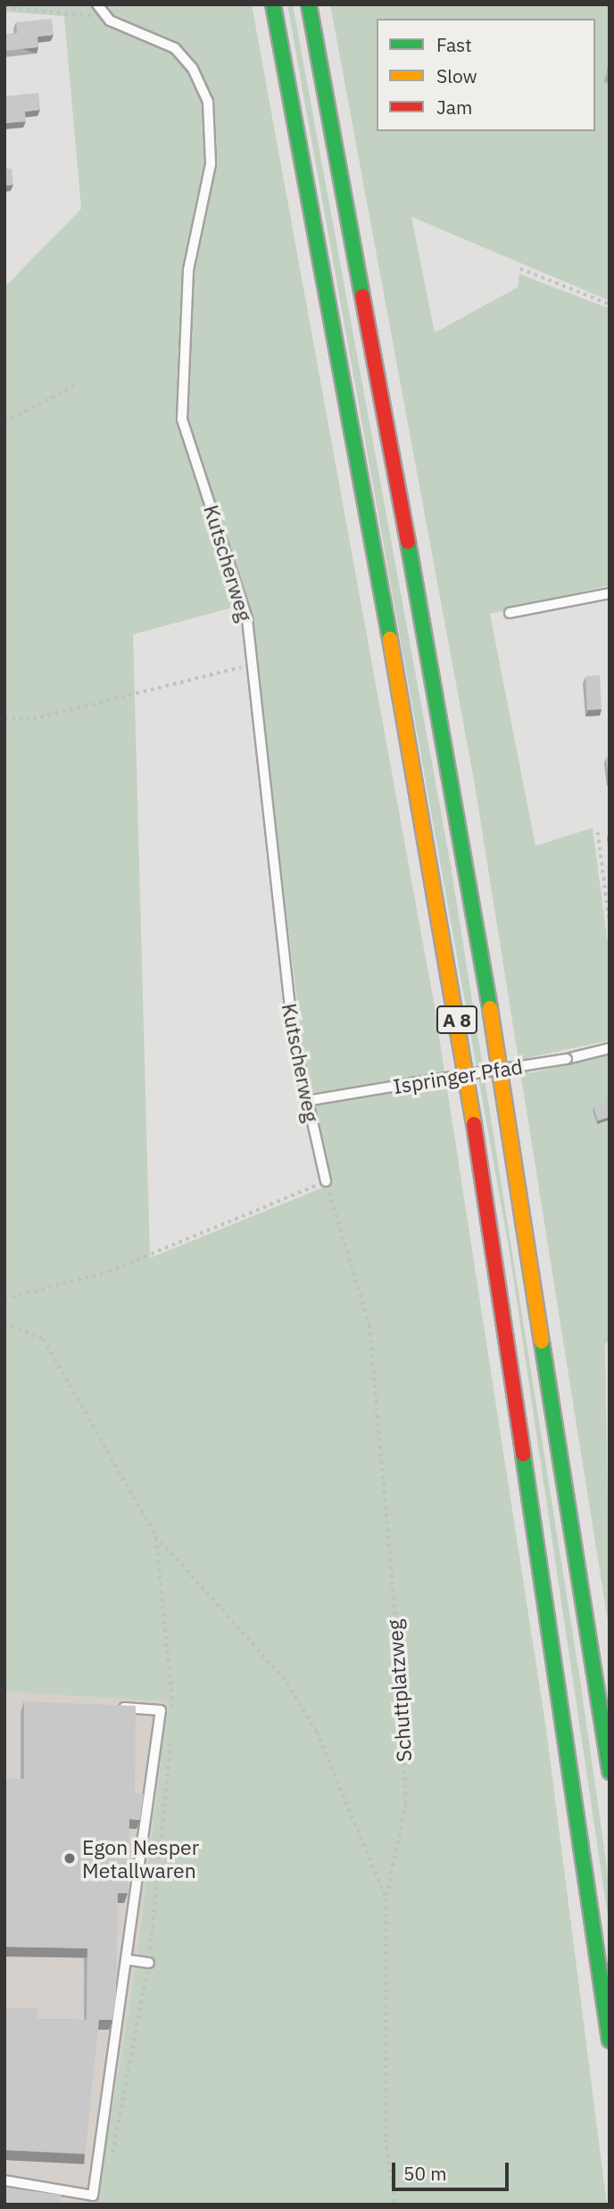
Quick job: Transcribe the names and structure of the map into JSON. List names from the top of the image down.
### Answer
{
  "streets": {
    "highway": ["A 8"],
    "lane": ["Kutscherweg", "Ispringer Pfad"],
    "path": ["Schuttplatzweg"]
  },
  "crossings": [
    ["Kutscherweg", "Ispringer Pfad"],
    ["Kutscherweg", "Schuttplatzweg"]
  ],
  "places": ["Egon Nesper Metallwaren"],
  "legend": ["Fast", "Slow", "Jam"],
  "scale_bar": "50 m"
}
